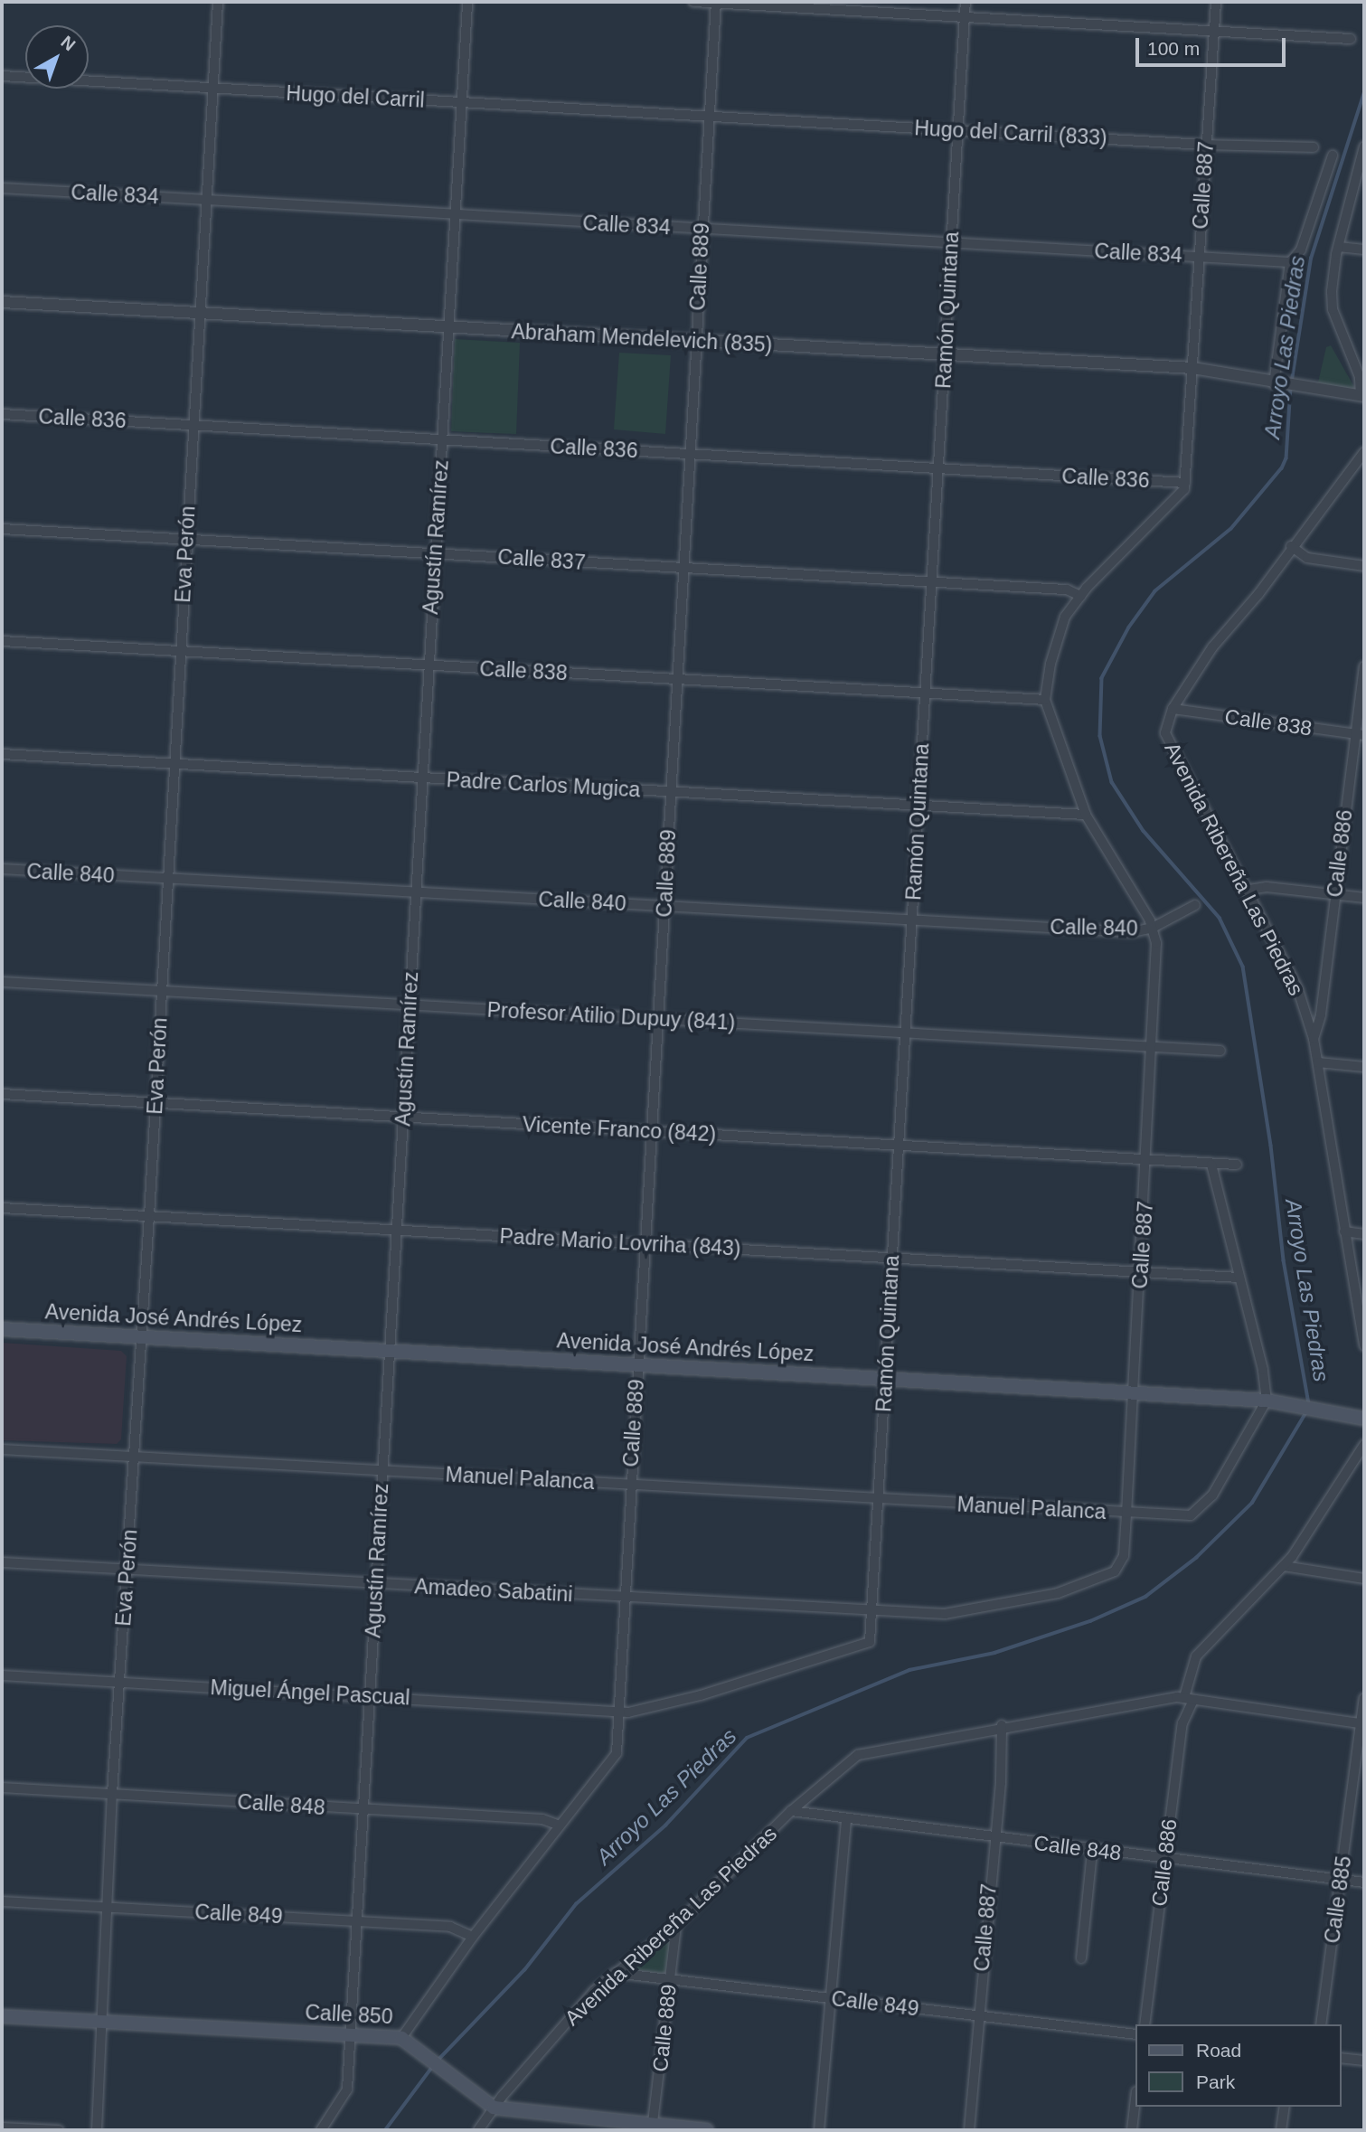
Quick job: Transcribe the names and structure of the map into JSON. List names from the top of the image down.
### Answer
{
  "streets": {
    "main road": ["Avenida José Andrés López", "Calle 850"],
    "street": [
      "Hugo del Carril",
      "Hugo del Carril (833)",
      "Calle 887",
      "Calle 834",
      "Calle 889",
      "Ramón Quintana",
      "Abraham Mendelevich (835)",
      "Calle 836",
      "Agustín Ramírez",
      "Eva Perón",
      "Calle 837",
      "Calle 838",
      "Padre Carlos Mugica",
      "Calle 886",
      "Avenida Ribereña Las Piedras",
      "Calle 840",
      "Profesor Atilio Dupuy (841)",
      "Vicente Franco (842)",
      "Padre Mario Lovriha (843)",
      "Manuel Palanca",
      "Amadeo Sabatini",
      "Miguel Ángel Pascual",
      "Calle 848",
      "Calle 885",
      "Calle 849"
    ]
  },
  "crossings": [
    ["Hugo del Carril", "Hugo del Carril (833)"],
    ["Hugo del Carril", "Calle 889"],
    ["Hugo del Carril", "Agustín Ramírez"],
    ["Hugo del Carril", "Eva Perón"],
    ["Hugo del Carril (833)", "Calle 887"],
    ["Hugo del Carril (833)", "Calle 889"],
    ["Hugo del Carril (833)", "Ramón Quintana"],
    ["Calle 887", "Calle 834"],
    ["Calle 887", "Ramón Quintana"],
    ["Calle 887", "Abraham Mendelevich (835)"],
    ["Calle 887", "Calle 836"],
    ["Calle 887", "Avenida Ribereña Las Piedras"],
    ["Calle 887", "Calle 840"],
    ["Calle 887", "Profesor Atilio Dupuy (841)"],
    ["Calle 887", "Vicente Franco (842)"],
    ["Calle 887", "Padre Mario Lovriha (843)"],
    ["Calle 887", "Avenida José Andrés López"],
    ["Calle 887", "Manuel Palanca"],
    ["Calle 887", "Amadeo Sabatini"],
    ["Calle 887", "Calle 848"],
    ["Calle 887", "Calle 849"],
    ["Calle 834", "Calle 889"],
    ["Calle 834", "Ramón Quintana"],
    ["Calle 834", "Agustín Ramírez"],
    ["Calle 834", "Eva Perón"],
    ["Calle 889", "Ramón Quintana"],
    ["Calle 889", "Abraham Mendelevich (835)"],
    ["Calle 889", "Calle 836"],
    ["Calle 889", "Calle 837"],
    ["Calle 889", "Calle 838"],
    ["Calle 889", "Padre Carlos Mugica"],
    ["Calle 889", "Avenida Ribereña Las Piedras"],
    ["Calle 889", "Calle 840"],
    ["Calle 889", "Profesor Atilio Dupuy (841)"],
    ["Calle 889", "Vicente Franco (842)"],
    ["Calle 889", "Padre Mario Lovriha (843)"],
    ["Calle 889", "Avenida José Andrés López"],
    ["Calle 889", "Manuel Palanca"],
    ["Calle 889", "Amadeo Sabatini"],
    ["Calle 889", "Miguel Ángel Pascual"],
    ["Calle 889", "Calle 848"],
    ["Calle 889", "Calle 849"],
    ["Ramón Quintana", "Abraham Mendelevich (835)"],
    ["Ramón Quintana", "Calle 836"],
    ["Ramón Quintana", "Calle 837"],
    ["Ramón Quintana", "Calle 838"],
    ["Ramón Quintana", "Padre Carlos Mugica"],
    ["Ramón Quintana", "Calle 840"],
    ["Ramón Quintana", "Profesor Atilio Dupuy (841)"],
    ["Ramón Quintana", "Vicente Franco (842)"],
    ["Ramón Quintana", "Padre Mario Lovriha (843)"],
    ["Ramón Quintana", "Avenida José Andrés López"],
    ["Ramón Quintana", "Manuel Palanca"],
    ["Ramón Quintana", "Amadeo Sabatini"],
    ["Ramón Quintana", "Miguel Ángel Pascual"],
    ["Abraham Mendelevich (835)", "Agustín Ramírez"],
    ["Abraham Mendelevich (835)", "Eva Perón"],
    ["Calle 836", "Agustín Ramírez"],
    ["Calle 836", "Eva Perón"],
    ["Agustín Ramírez", "Calle 837"],
    ["Agustín Ramírez", "Calle 838"],
    ["Agustín Ramírez", "Padre Carlos Mugica"],
    ["Agustín Ramírez", "Calle 840"],
    ["Agustín Ramírez", "Profesor Atilio Dupuy (841)"],
    ["Agustín Ramírez", "Vicente Franco (842)"],
    ["Agustín Ramírez", "Padre Mario Lovriha (843)"],
    ["Agustín Ramírez", "Avenida José Andrés López"],
    ["Agustín Ramírez", "Manuel Palanca"],
    ["Agustín Ramírez", "Amadeo Sabatini"],
    ["Agustín Ramírez", "Miguel Ángel Pascual"],
    ["Agustín Ramírez", "Calle 848"],
    ["Agustín Ramírez", "Calle 849"],
    ["Agustín Ramírez", "Calle 850"],
    ["Eva Perón", "Calle 837"],
    ["Eva Perón", "Calle 838"],
    ["Eva Perón", "Padre Carlos Mugica"],
    ["Eva Perón", "Calle 840"],
    ["Eva Perón", "Profesor Atilio Dupuy (841)"],
    ["Eva Perón", "Vicente Franco (842)"],
    ["Eva Perón", "Padre Mario Lovriha (843)"],
    ["Eva Perón", "Avenida José Andrés López"],
    ["Eva Perón", "Manuel Palanca"],
    ["Eva Perón", "Amadeo Sabatini"],
    ["Eva Perón", "Miguel Ángel Pascual"],
    ["Eva Perón", "Calle 848"],
    ["Eva Perón", "Calle 849"],
    ["Eva Perón", "Calle 850"],
    ["Calle 838", "Calle 886"],
    ["Calle 838", "Avenida Ribereña Las Piedras"],
    ["Calle 886", "Avenida Ribereña Las Piedras"],
    ["Calle 886", "Calle 848"],
    ["Avenida Ribereña Las Piedras", "Calle 848"],
    ["Avenida Ribereña Las Piedras", "Calle 885"],
    ["Avenida Ribereña Las Piedras", "Calle 849"],
    ["Avenida Ribereña Las Piedras", "Calle 850"],
    ["Avenida José Andrés López", "Manuel Palanca"],
    ["Calle 848", "Calle 885"]
  ],
  "water": ["Arroyo Las Piedras"],
  "legend": ["Road", "Park"],
  "scale_bar": "100 m",
  "north": "top right"
}
